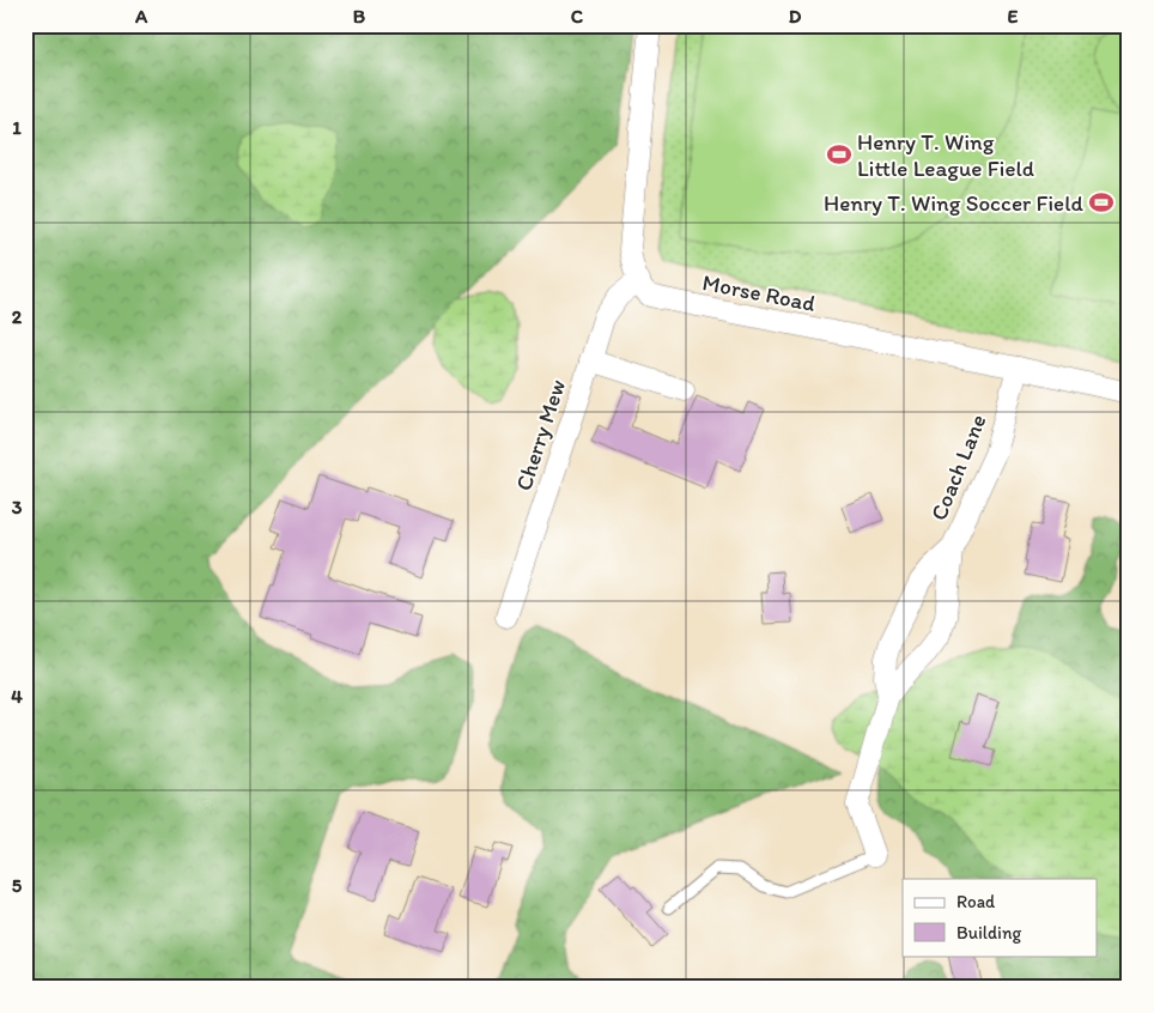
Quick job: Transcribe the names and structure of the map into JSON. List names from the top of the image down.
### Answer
{
  "streets": {
    "street": ["Morse Road", "Cherry Mew", "Coach Lane"]
  },
  "crossings": [
    ["Morse Road", "Cherry Mew"],
    ["Morse Road", "Coach Lane"]
  ],
  "places": {
    "sports": ["Henry T. Wing Little League Field", "Henry T. Wing Soccer Field"]
  },
  "legend": ["Road", "Building"],
  "grid": {
    "columns": [
      "A",
      "B",
      "C",
      "D",
      "E"
    ],
    "rows": [
      "1",
      "2",
      "3",
      "4",
      "5"
    ]
  }
}
